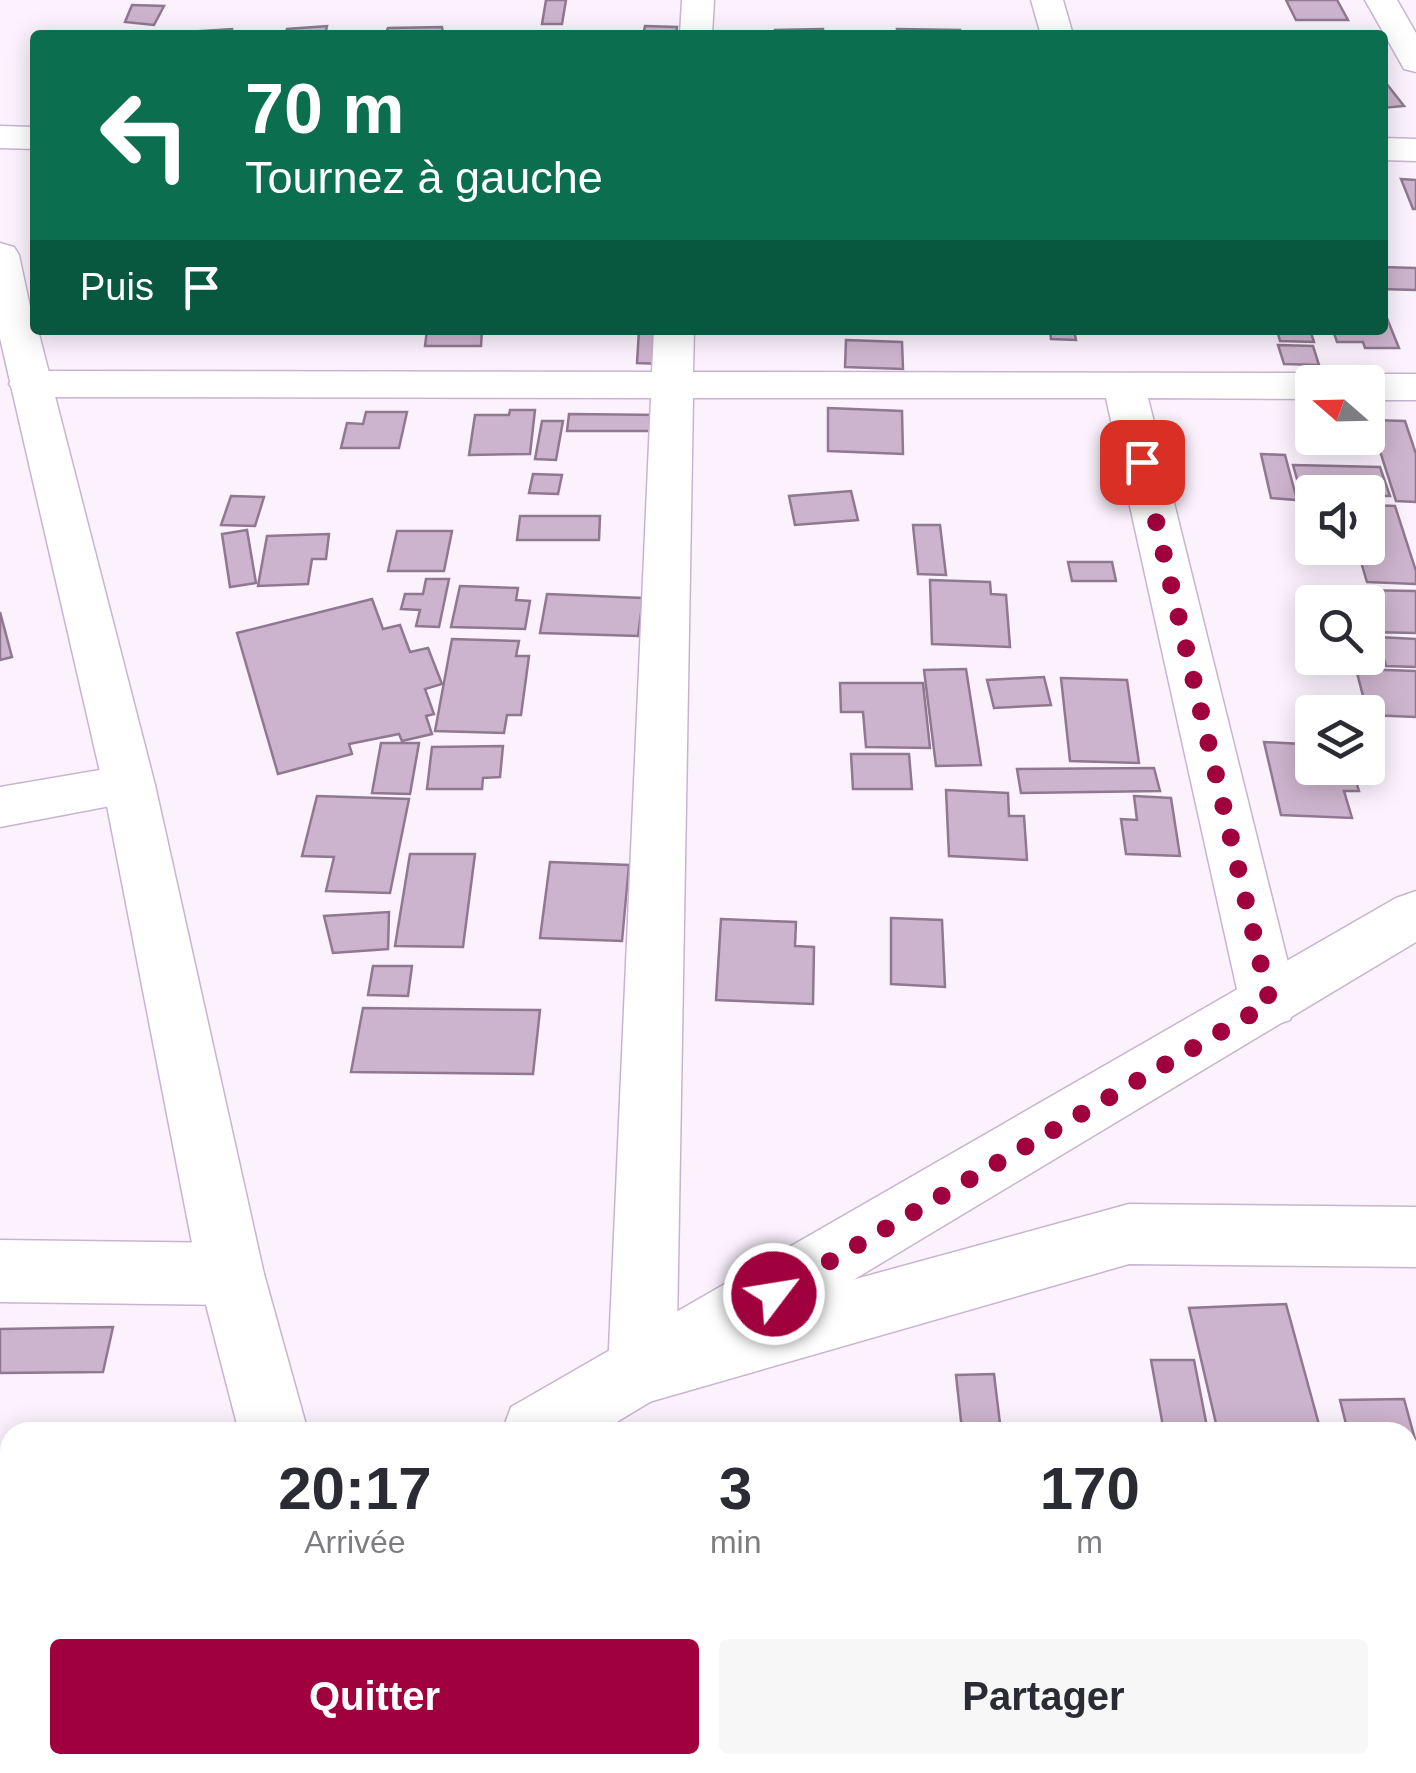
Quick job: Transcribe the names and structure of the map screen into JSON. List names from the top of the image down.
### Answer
{
  "north": "left",
  "page": {
    "turn": ["70 m", "Tournez à gauche"],
    "then": "Puis",
    "eta": [
      "20:17",
      "Arrivée",
      "3",
      "min",
      "170",
      "m"
    ],
    "buttons": ["Quitter", "Partager"]
  }
}
